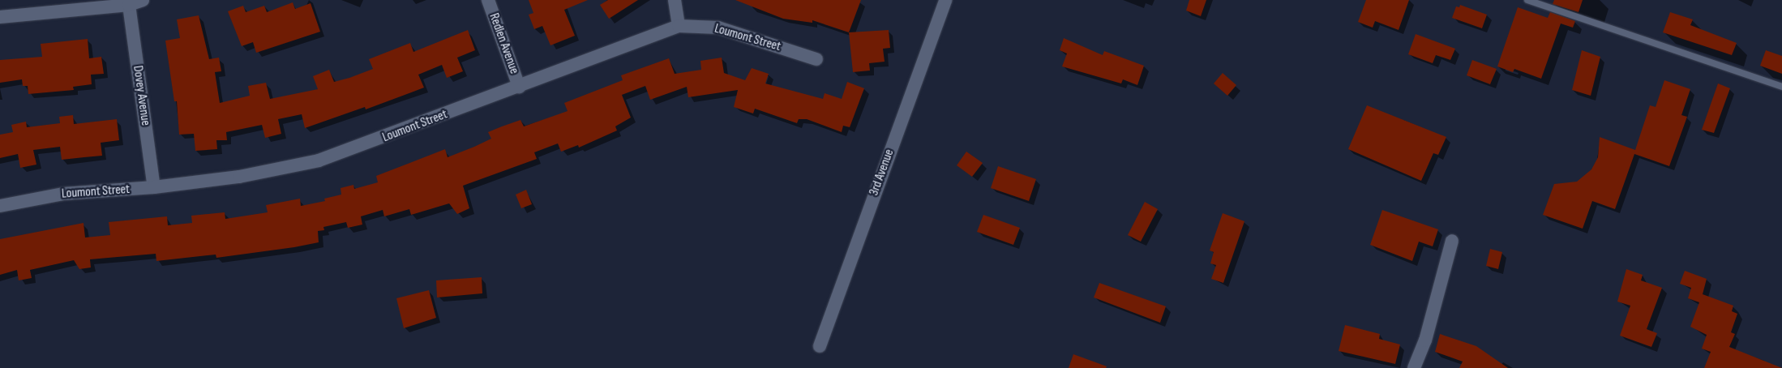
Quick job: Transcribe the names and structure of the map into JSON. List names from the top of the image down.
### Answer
{
  "streets": {
    "street": [
      "Loumont Street",
      "Redlen Avenue",
      "Dovey Avenue",
      "3rd Avenue"
    ]
  },
  "crossings": [
    ["Loumont Street", "Redlen Avenue"],
    ["Loumont Street", "Dovey Avenue"]
  ]
}
